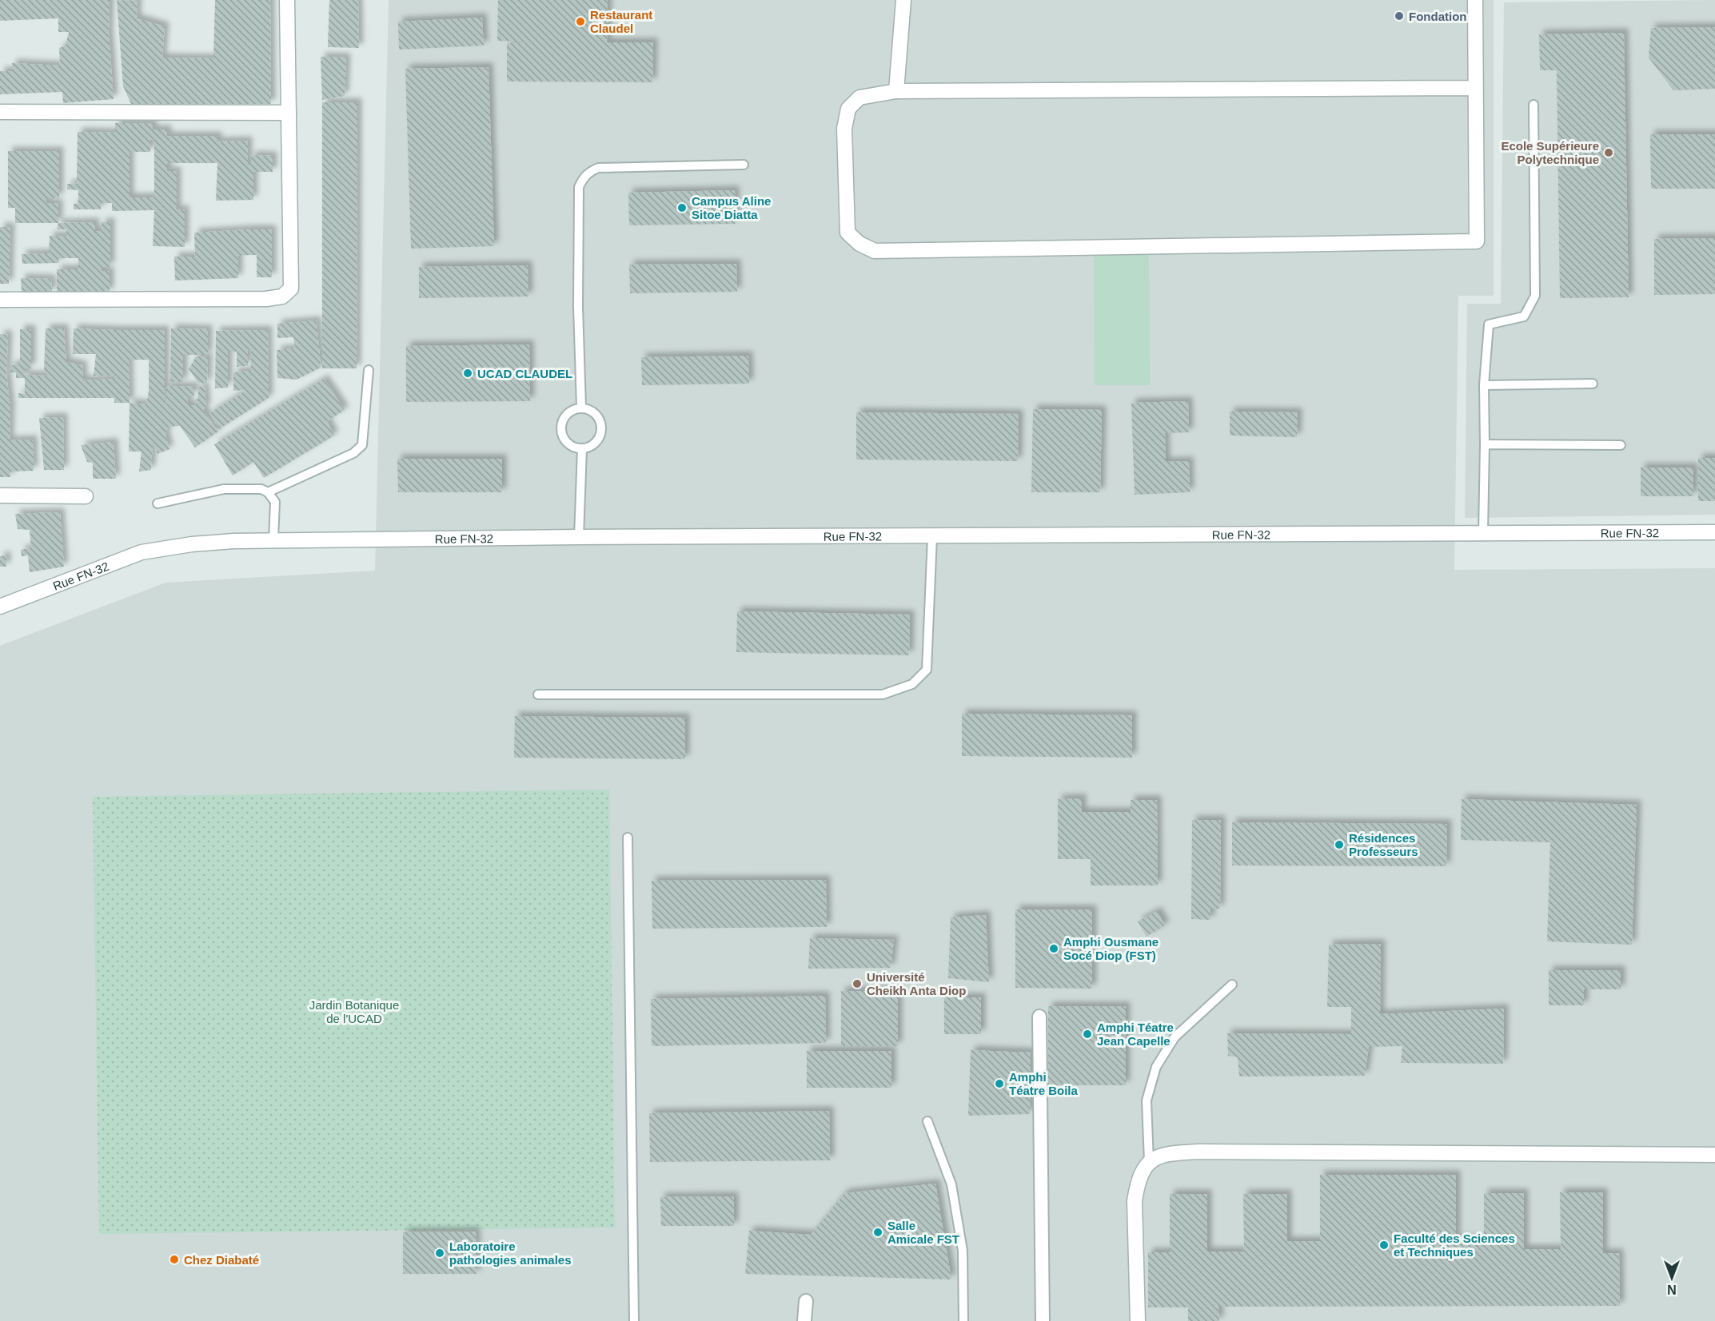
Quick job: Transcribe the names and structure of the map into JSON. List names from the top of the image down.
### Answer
{
  "streets": {
    "street": ["Rue FN-32"]
  },
  "parks": ["Jardin Botanique de l'UCAD"],
  "places": [
    "Fondation",
    "Restaurant Claudel",
    "Ecole Supérieure Polytechnique",
    "Campus Aline Sitoe Diatta",
    "UCAD CLAUDEL",
    "Résidences Professeurs",
    "Amphi Ousmane Socé Diop (FST)",
    "Université Cheikh Anta Diop",
    "Amphi Téatre Jean Capelle",
    "Amphi Téatre Boila",
    "Salle Amicale FST",
    "Faculté des Sciences et Techniques",
    "Laboratoire pathologies animales",
    "Chez Diabaté"
  ],
  "north": "bottom"
}
